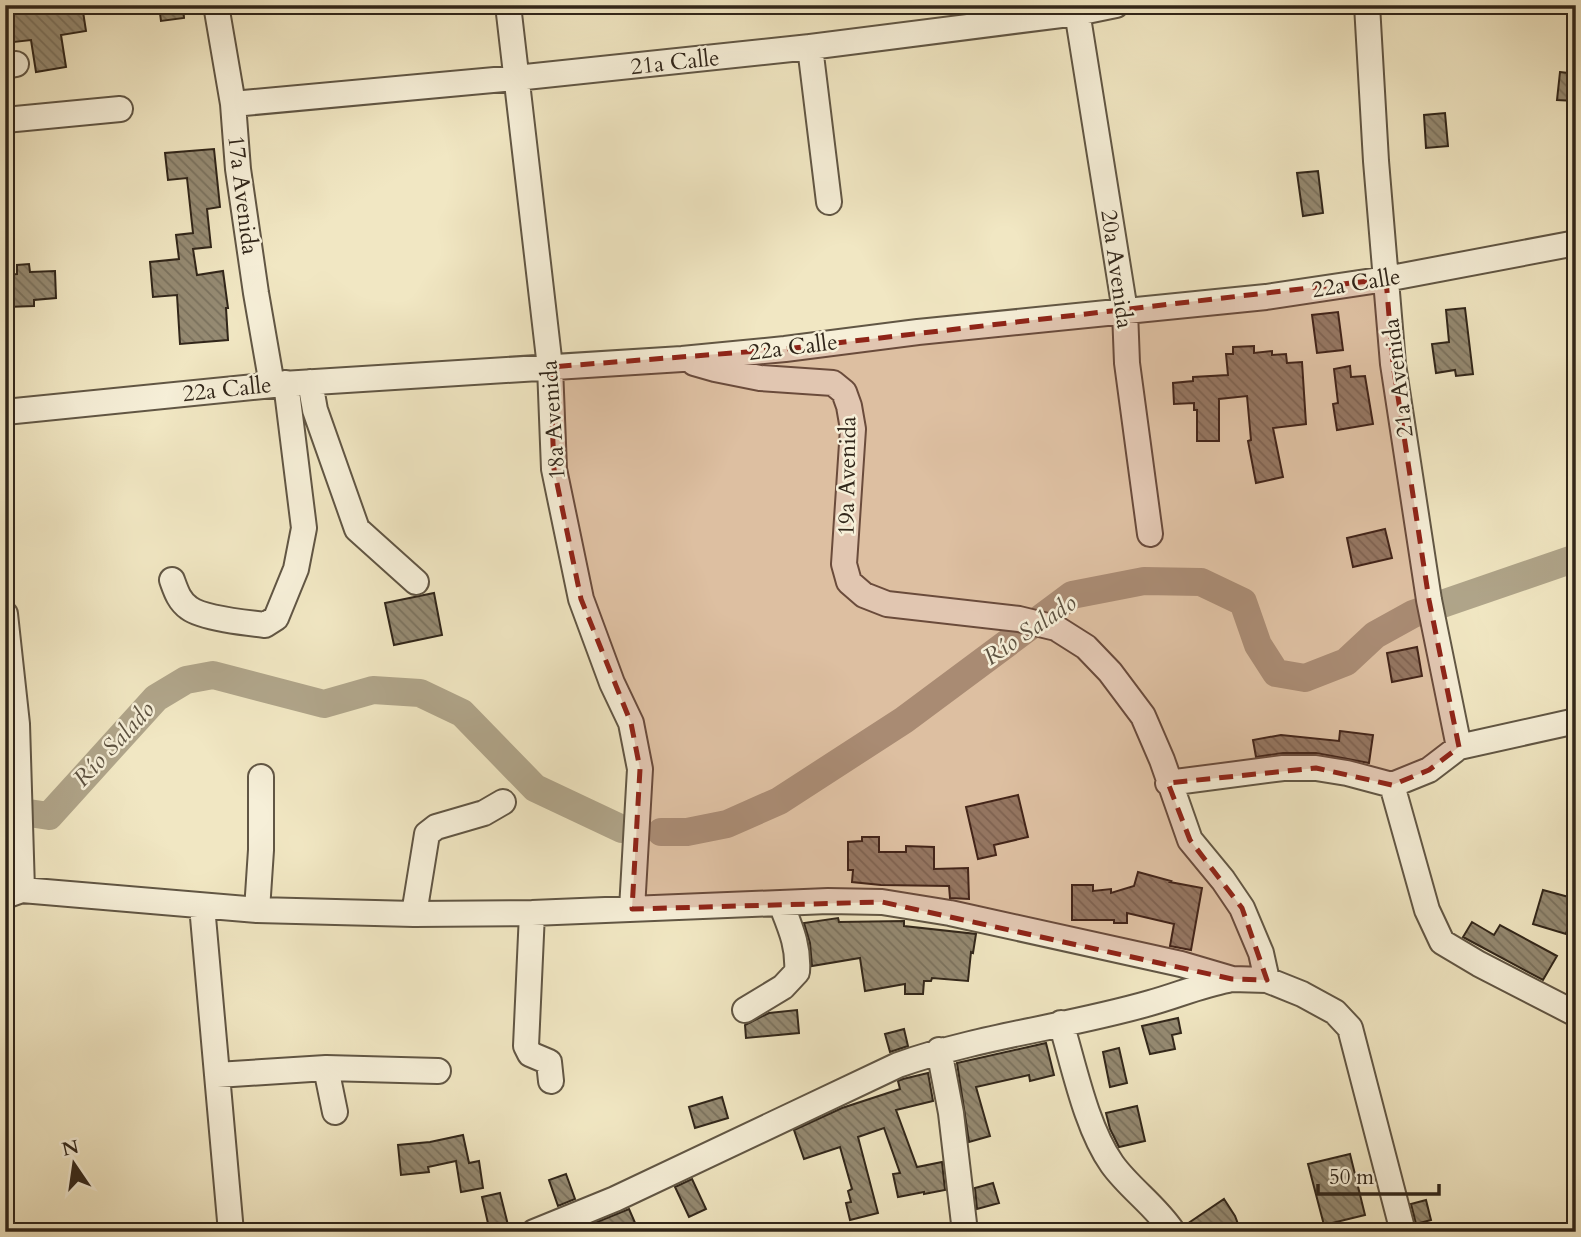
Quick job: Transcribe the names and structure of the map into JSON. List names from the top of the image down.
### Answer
{
  "streets": {
    "street": [
      "21a Calle",
      "17a Avenida",
      "20a Avenida",
      "22a Calle",
      "21a Avenida",
      "18a Avenida",
      "19a Avenida"
    ]
  },
  "crossings": [
    ["21a Calle", "17a Avenida"],
    ["21a Calle", "20a Avenida"],
    ["21a Calle", "18a Avenida"],
    ["17a Avenida", "22a Calle"],
    ["20a Avenida", "22a Calle"],
    ["22a Calle", "21a Avenida"],
    ["22a Calle", "18a Avenida"],
    ["22a Calle", "19a Avenida"]
  ],
  "water": ["Río Salado"],
  "scale_bar": "50 m",
  "north": "top"
}
